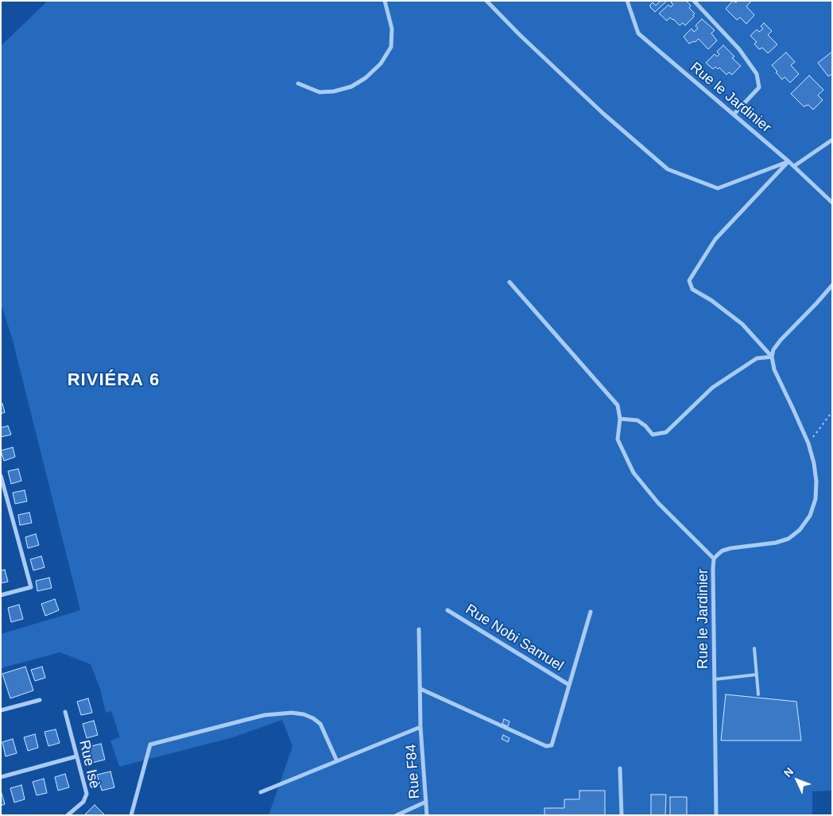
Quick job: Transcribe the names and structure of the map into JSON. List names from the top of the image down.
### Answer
{
  "streets": {
    "street": [
      "Rue le Jardinier",
      "Rue Nobi Samuel",
      "Rue Isè",
      "Rue F84"
    ]
  },
  "districts": ["RIVIÉRA 6"],
  "north": "top left"
}
